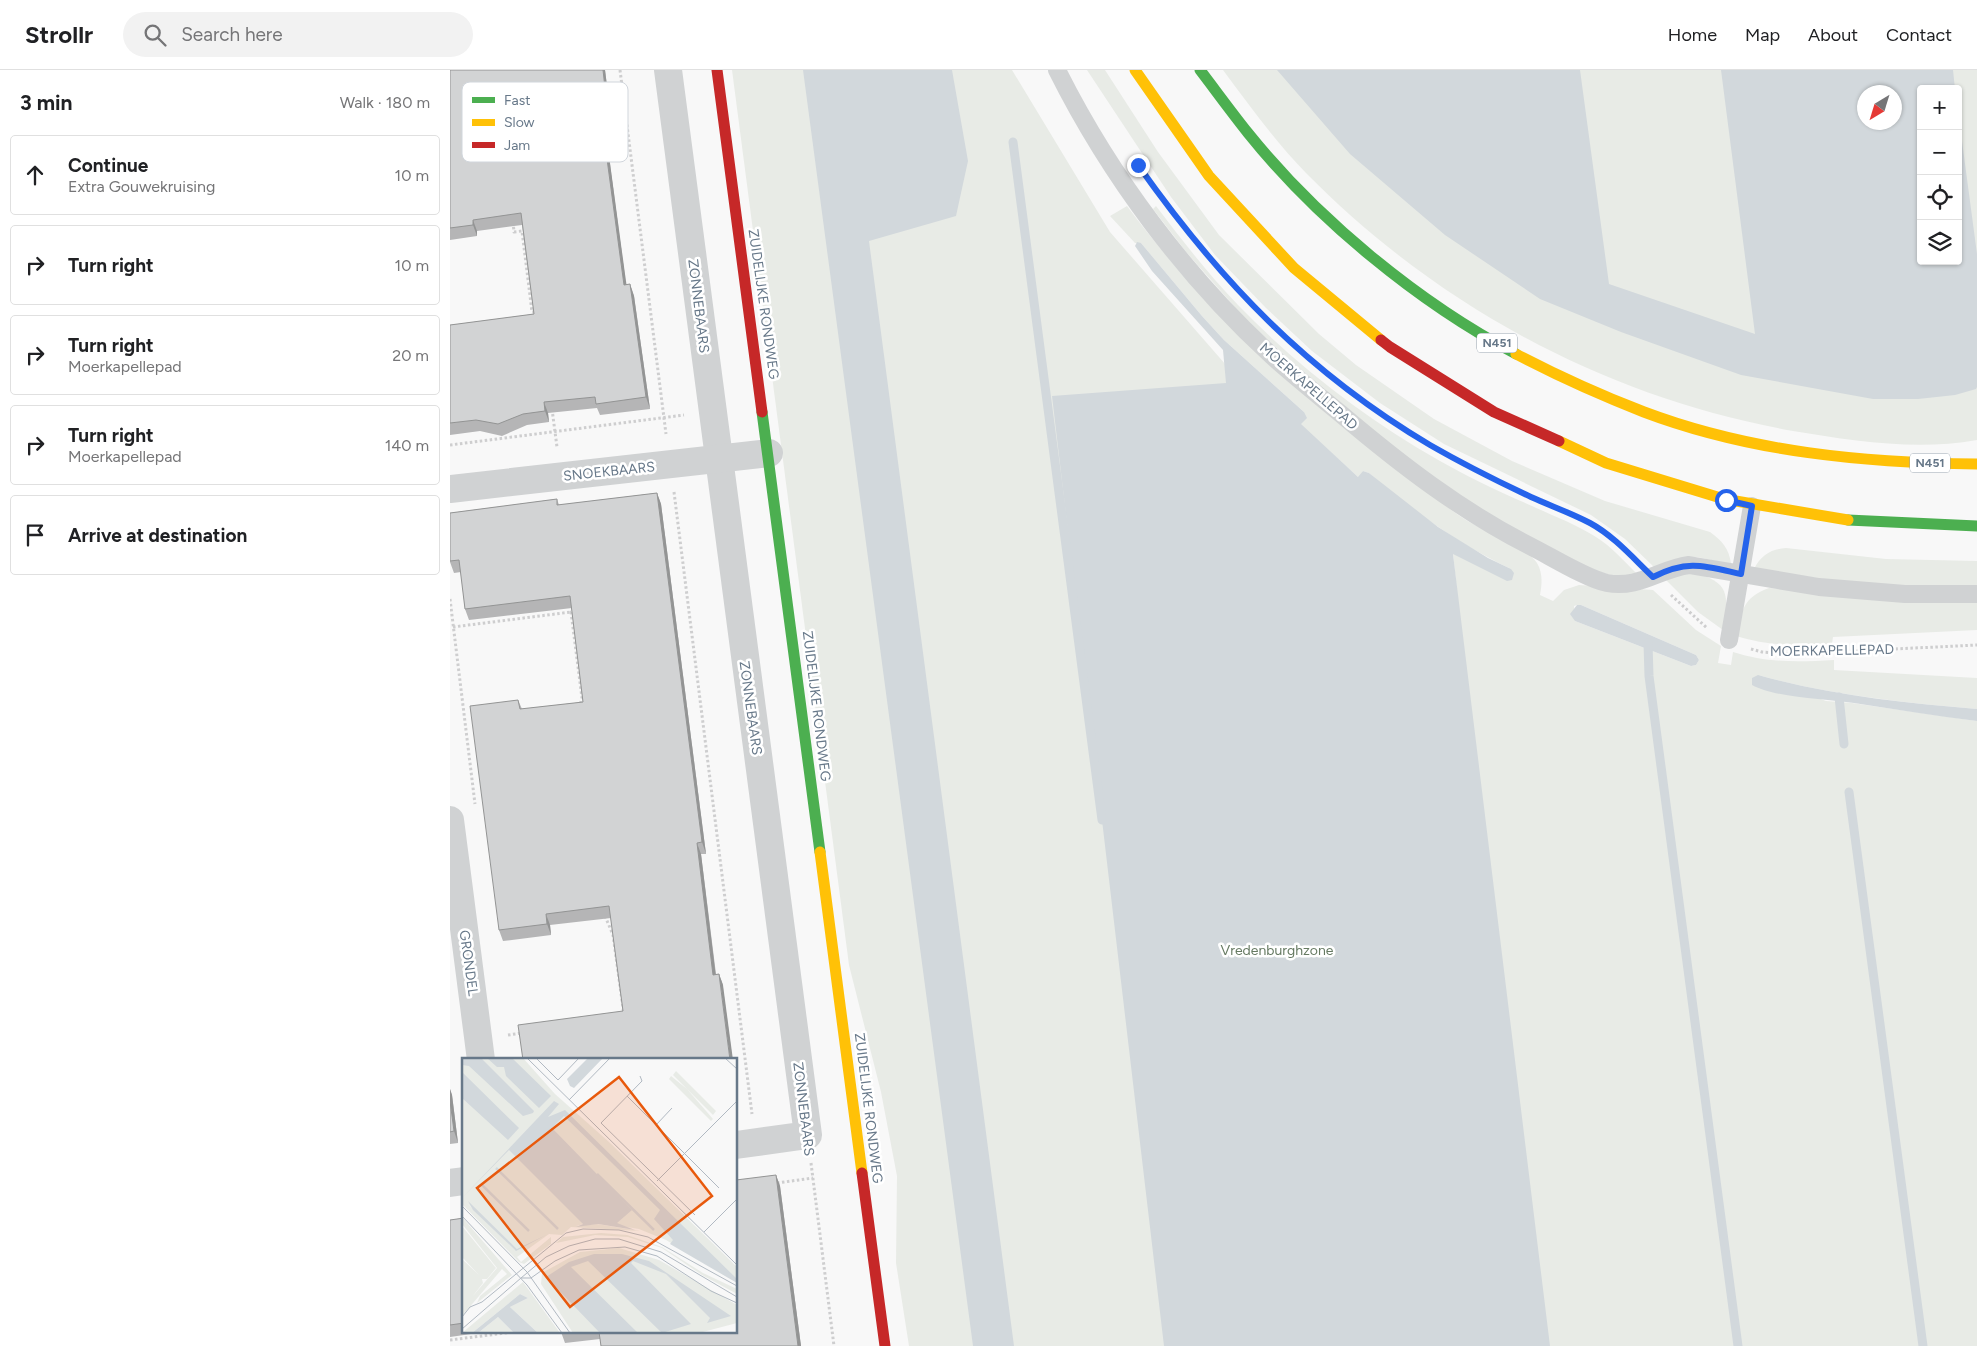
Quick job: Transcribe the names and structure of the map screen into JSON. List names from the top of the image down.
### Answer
{
  "streets": {
    "main road": ["ZUIDELIJKE RONDWEG", "N451"],
    "street": ["ZONNEBAARS", "SNOEKBAARS", "GRONDEL"],
    "lane": ["MOERKAPELLEPAD"]
  },
  "crossings": [
    ["ZUIDELIJKE RONDWEG", "SNOEKBAARS"],
    ["ZONNEBAARS", "SNOEKBAARS"]
  ],
  "parks": ["Vredenburghzone"],
  "legend": ["Fast", "Slow", "Jam"],
  "north": "bottom left",
  "page": {
    "header": "Strollr",
    "search": "Search here",
    "nav": [
      "Home",
      "Map",
      "About",
      "Contact"
    ],
    "heading": ["3 min", "Walk · 180 m"],
    "map_buttons": ["+", "−"],
    "list": [
      ["Continue", "Extra Gouwekruising", "10 m"],
      ["Turn right", "10 m"],
      ["Turn right", "Moerkapellepad", "20 m"],
      ["Turn right", "Moerkapellepad", "140 m"],
      "Arrive at destination"
    ]
  }
}
